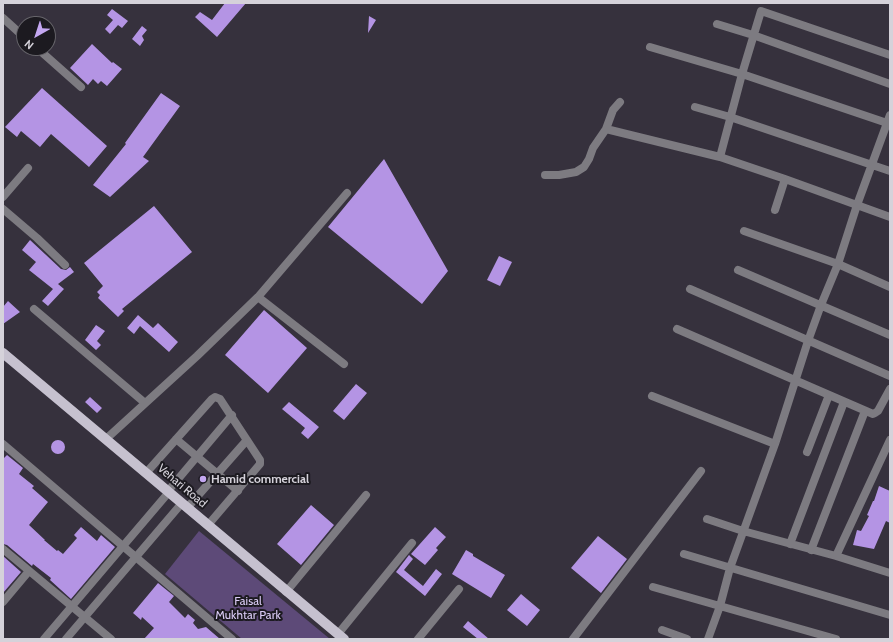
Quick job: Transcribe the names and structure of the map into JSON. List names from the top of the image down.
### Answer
{
  "streets": {
    "main road": ["Vehari Road"]
  },
  "parks": ["Faisal Mukhtar Park"],
  "places": ["Hamid commercial"],
  "north": "bottom left"
}
